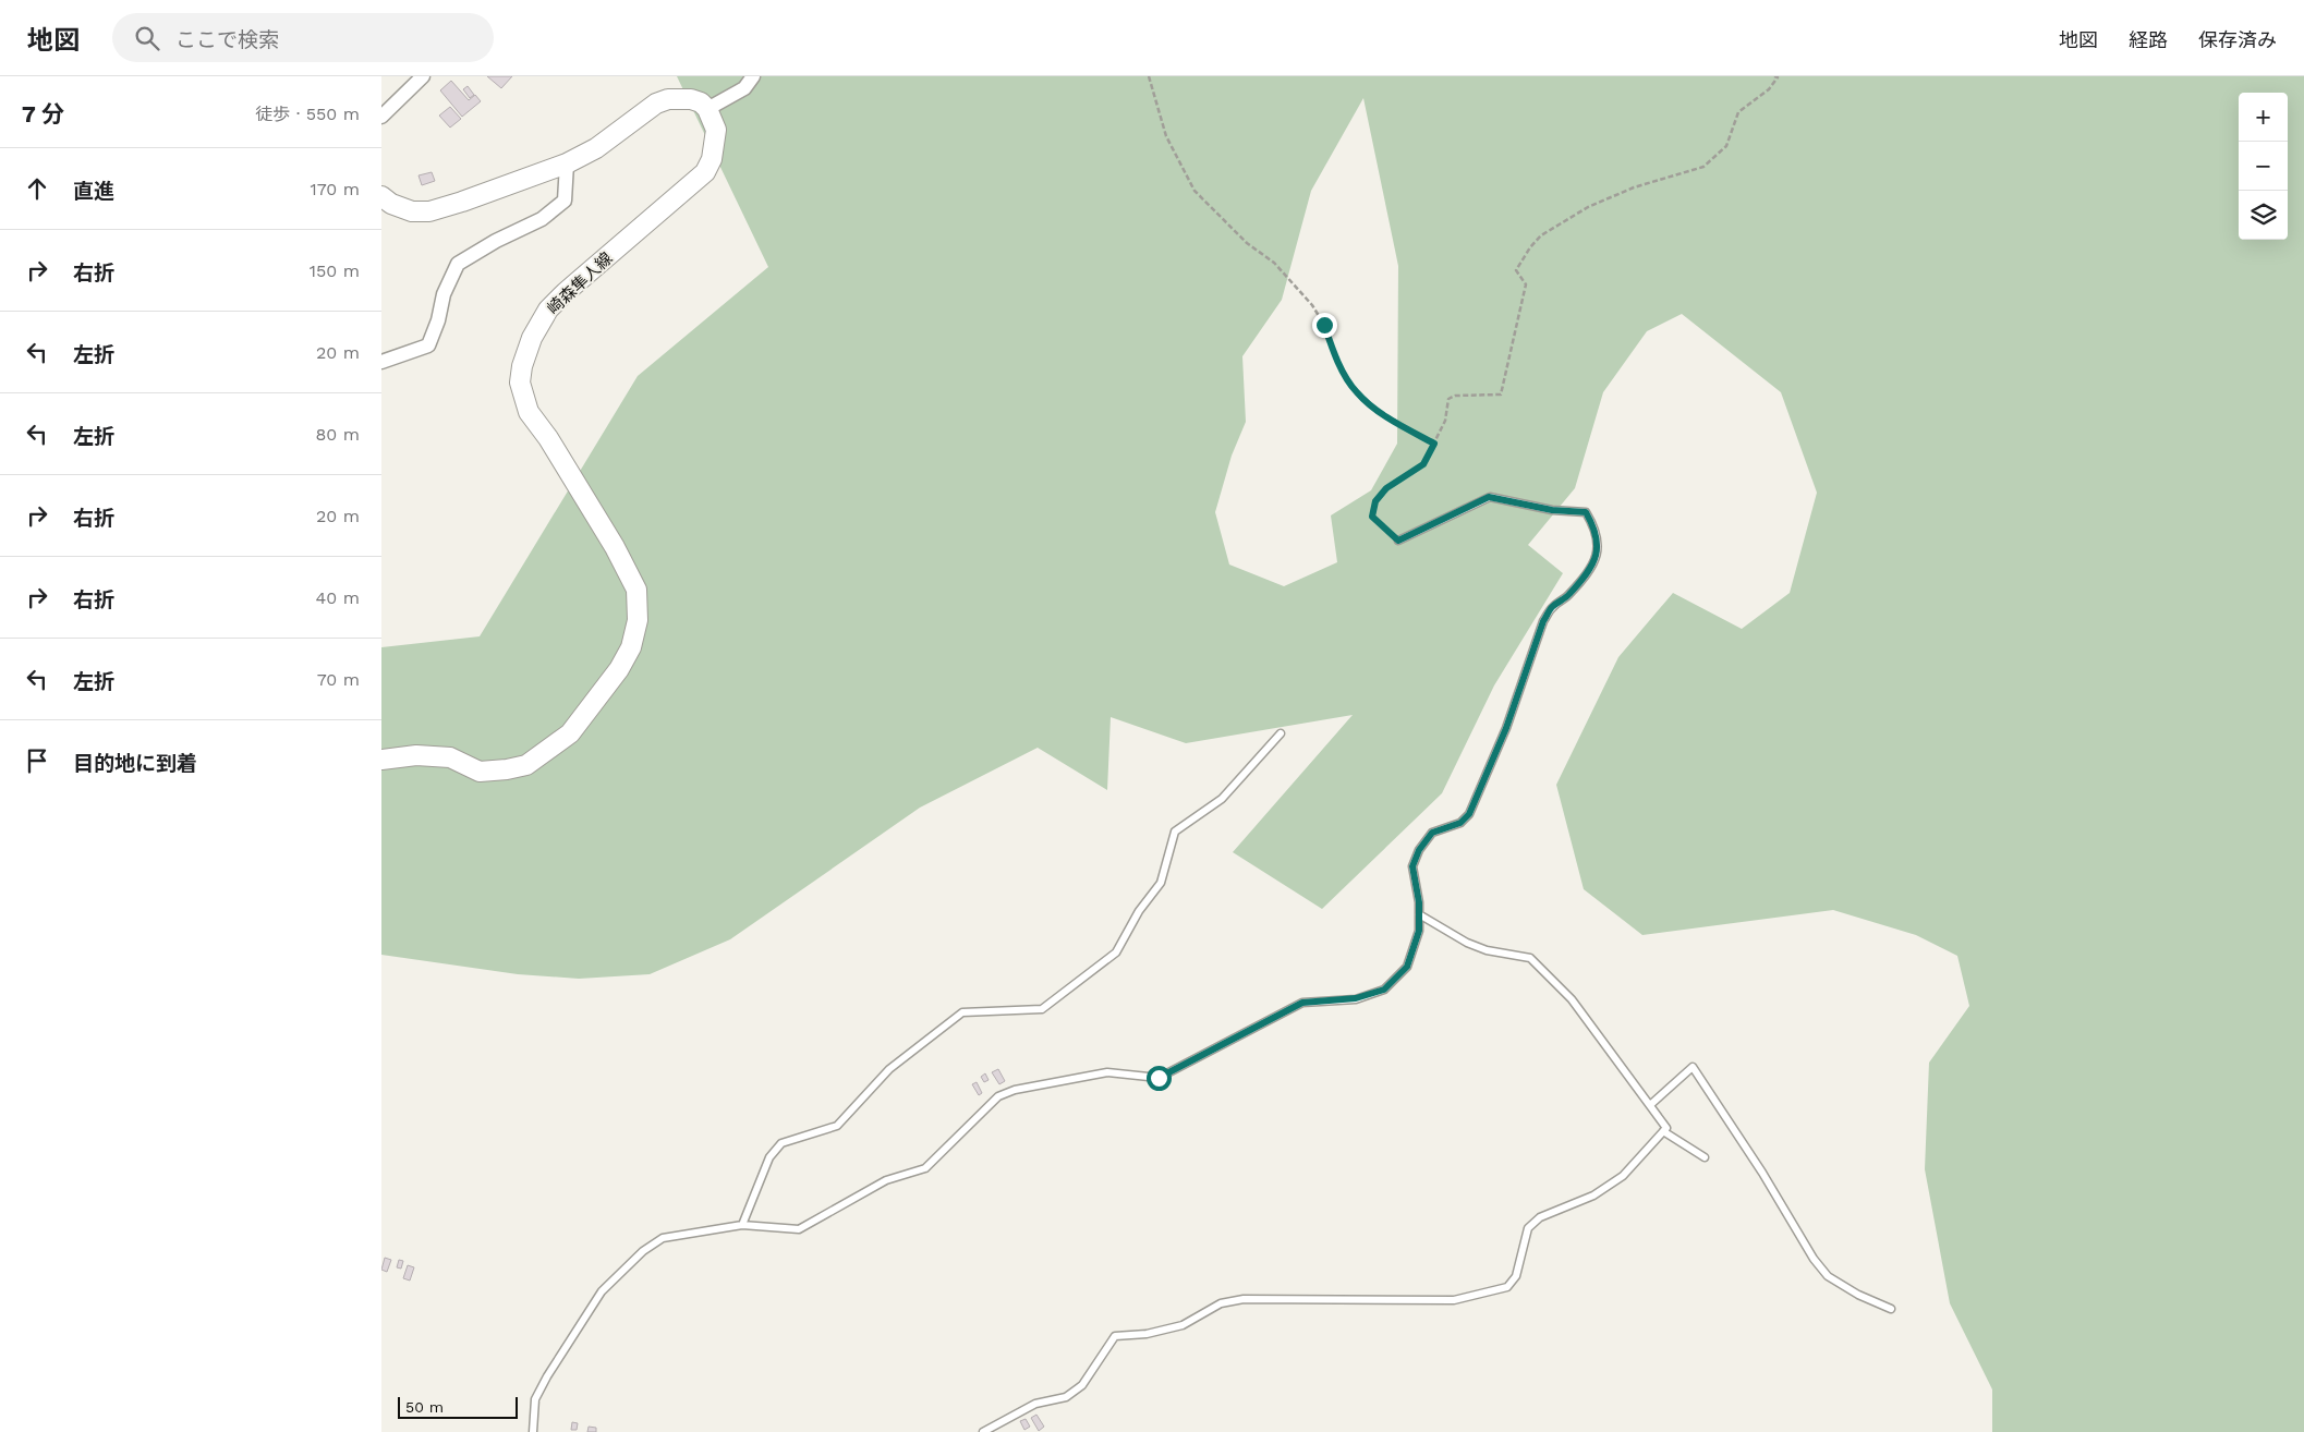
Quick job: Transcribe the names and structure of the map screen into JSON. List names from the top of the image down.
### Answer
{
  "streets": {
    "main road": ["崎森隼人線"]
  },
  "scale_bar": "50 m",
  "page": {
    "header": "地図",
    "search": "ここで検索",
    "nav": ["地図", "経路", "保存済み"],
    "heading": ["7 分", "徒歩 · 550 m"],
    "map_buttons": ["+", "−"],
    "list": [
      ["直進", "170 m"],
      ["右折", "150 m"],
      ["左折", "20 m"],
      ["左折", "80 m"],
      ["右折", "20 m"],
      ["右折", "40 m"],
      ["左折", "70 m"],
      "目的地に到着"
    ],
    "scale": "50 m"
  }
}
